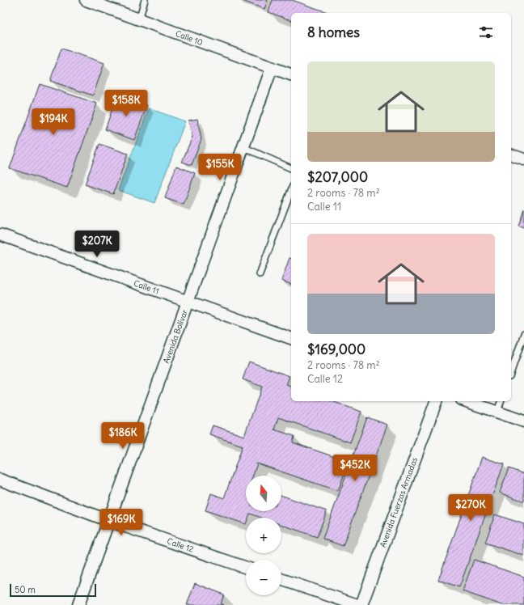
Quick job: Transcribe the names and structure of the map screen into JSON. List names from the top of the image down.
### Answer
{
  "streets": {
    "street": [
      "Calle 10",
      "Calle 11",
      "Avenida Bolívar",
      "Avenida Fuerzas Armadas",
      "Calle 12"
    ]
  },
  "crossings": [
    ["Calle 10", "Avenida Bolívar"],
    ["Calle 11", "Avenida Bolívar"],
    ["Avenida Bolívar", "Calle 12"]
  ],
  "scale_bar": "50 m",
  "north": "top",
  "page": {
    "heading": "8 homes",
    "list": [
      {
        "name": "$207,000",
        "note": "2 rooms · 78 m² · Calle 11"
      },
      {
        "name": "$169,000",
        "note": "2 rooms · 78 m² · Calle 12"
      }
    ],
    "price": [
      "$158K",
      "$194K",
      "$155K",
      "$207K",
      "$186K",
      "$452K",
      "$270K",
      "$169K"
    ],
    "map_buttons": ["+", "−"],
    "scale": "50 m"
  }
}
